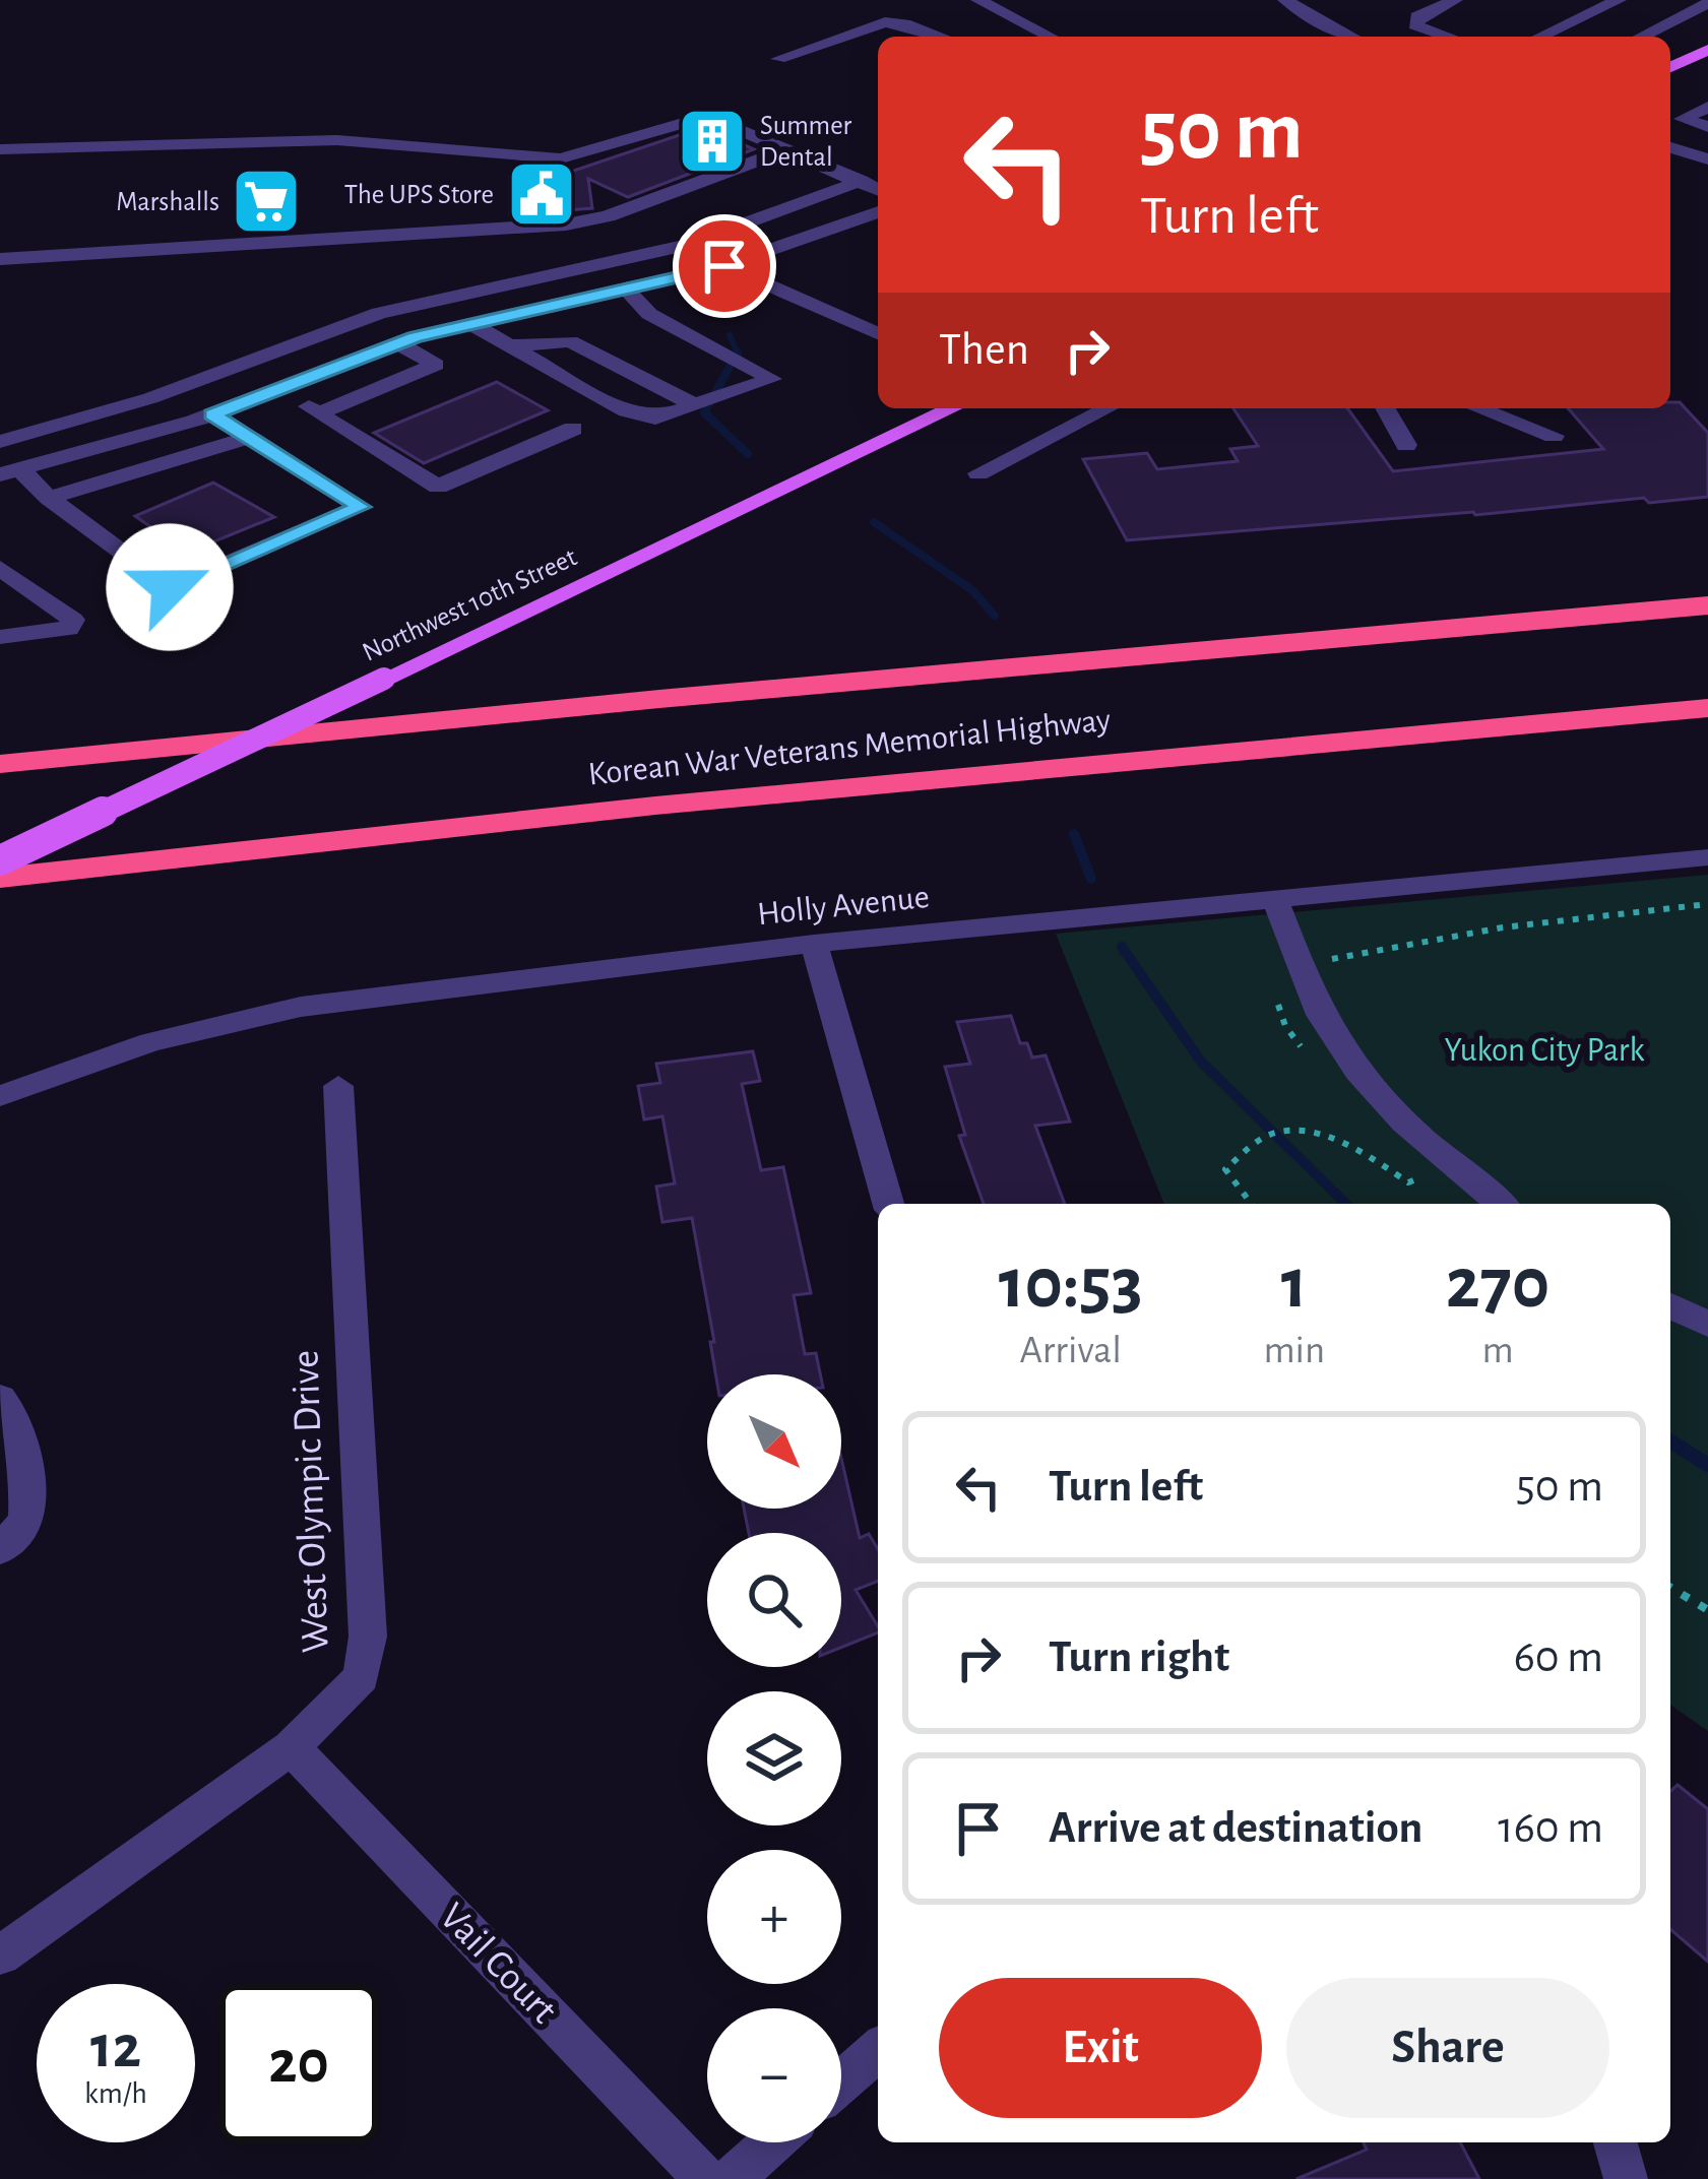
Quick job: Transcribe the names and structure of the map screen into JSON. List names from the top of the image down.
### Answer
{
  "streets": {
    "highway": ["Korean War Veterans Memorial Highway"],
    "main road": ["Northwest 10th Street"],
    "street": ["Holly Avenue", "West Olympic Drive", "Vail Court"]
  },
  "crossings": [
    ["West Olympic Drive", "Vail Court"]
  ],
  "parks": ["Yukon City Park"],
  "places": {
    "building": ["Summer Dental"],
    "public building": ["The UPS Store"],
    "supermarket": ["Marshalls"]
  },
  "north": "bottom right",
  "page": {
    "turn": ["50 m", "Turn left"],
    "then": "Then",
    "eta": [
      "10:53",
      "Arrival",
      "1",
      "min",
      "270",
      "m"
    ],
    "map_buttons": ["+", "−"],
    "list": [
      {
        "name": "Turn left",
        "value": "50 m"
      },
      {
        "name": "Turn right",
        "value": "60 m"
      },
      {
        "name": "Arrive at destination",
        "value": "160 m"
      }
    ],
    "buttons": ["Exit", "Share"],
    "speed": "12 km/h",
    "limit": "20"
  }
}
